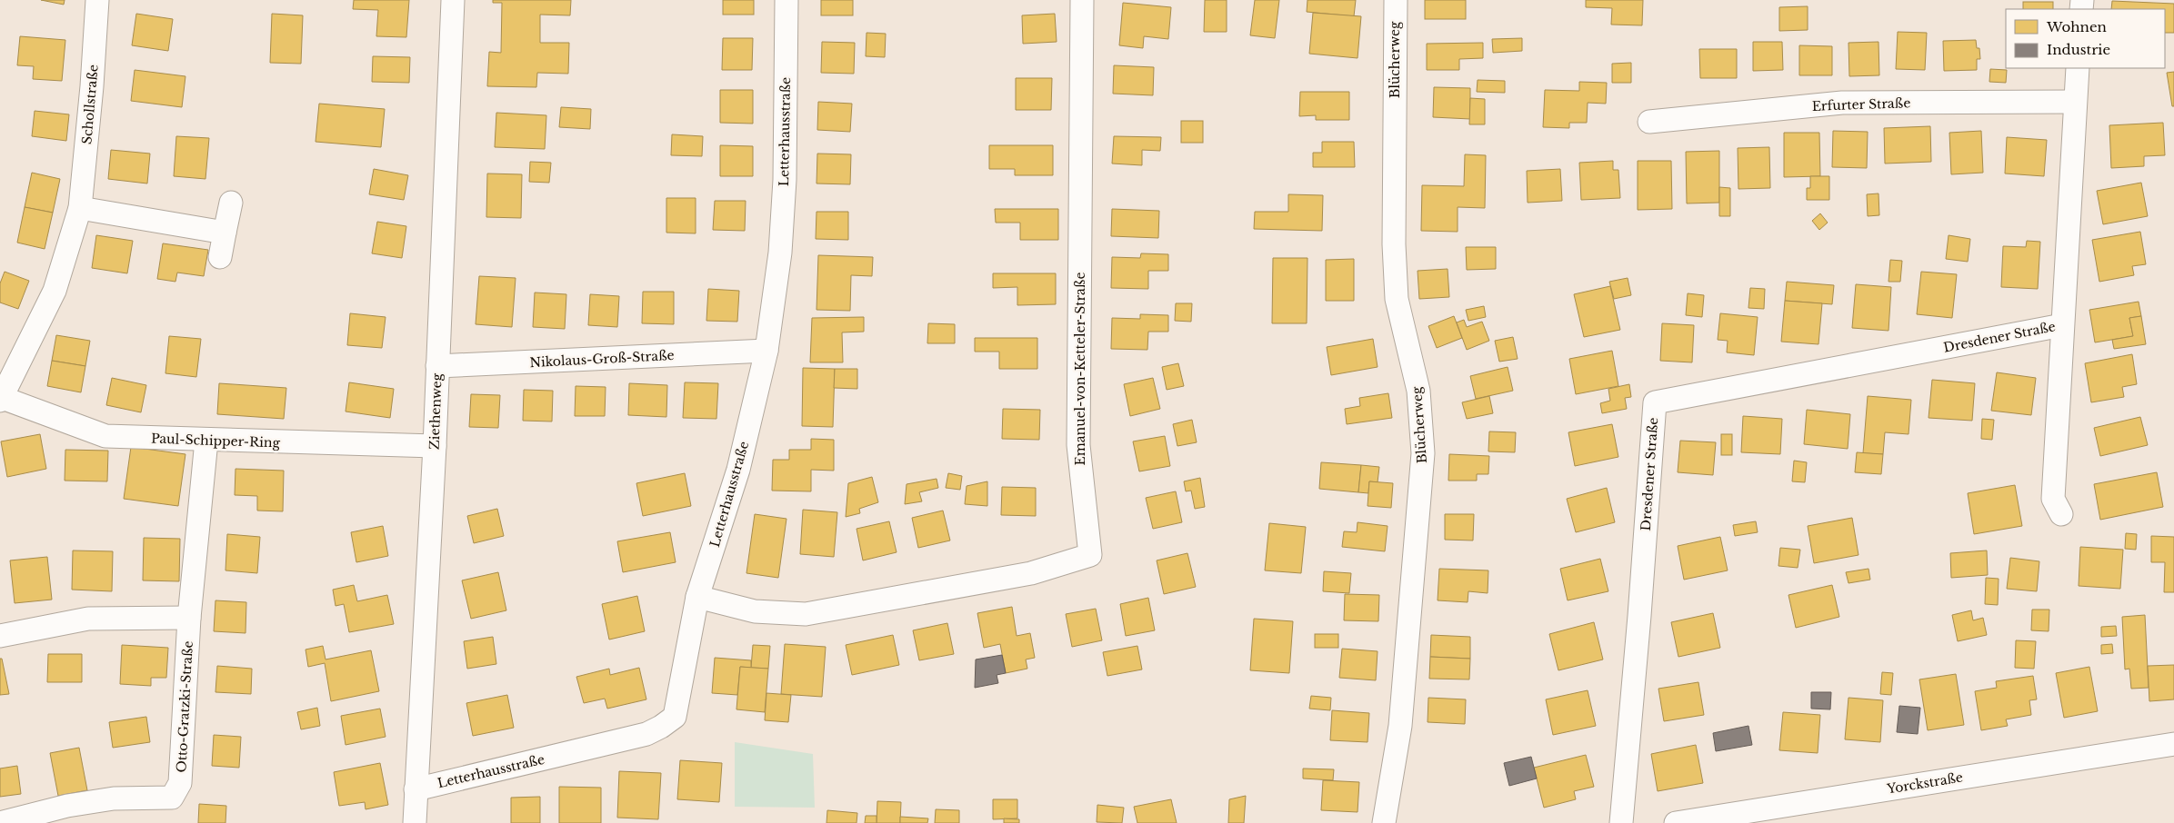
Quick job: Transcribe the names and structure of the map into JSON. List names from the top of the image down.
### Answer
{
  "streets": {
    "street": [
      "Blücherweg",
      "Schollstraße",
      "Erfurter Straße",
      "Letterhausstraße",
      "Dresdener Straße",
      "Nikolaus-Groß-Straße",
      "Emanuel-von-Ketteler-Straße",
      "Ziethenweg",
      "Paul-Schipper-Ring",
      "Otto-Gratzki-Straße",
      "Yorckstraße"
    ]
  },
  "crossings": [
    ["Schollstraße", "Paul-Schipper-Ring"],
    ["Erfurter Straße", "Dresdener Straße"],
    ["Letterhausstraße", "Nikolaus-Groß-Straße"],
    ["Letterhausstraße", "Emanuel-von-Ketteler-Straße"],
    ["Letterhausstraße", "Ziethenweg"],
    ["Nikolaus-Groß-Straße", "Ziethenweg"],
    ["Ziethenweg", "Paul-Schipper-Ring"],
    ["Paul-Schipper-Ring", "Otto-Gratzki-Straße"]
  ],
  "legend": ["Wohnen", "Industrie"]
}
